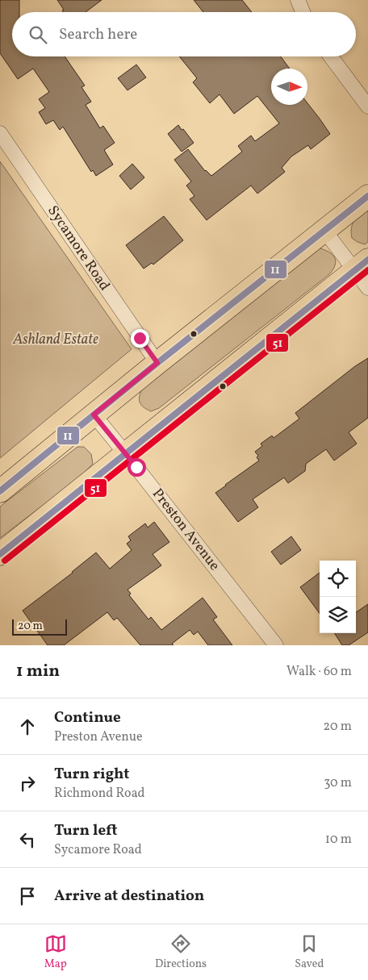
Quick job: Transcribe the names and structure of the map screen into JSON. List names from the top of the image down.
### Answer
{
  "streets": {
    "street": ["Sycamore Road", "Preston Avenue"]
  },
  "parks": ["Ashland Estate"],
  "lines": ["transit line 11", "transit line 51"],
  "scale_bar": "20 m",
  "north": "right",
  "page": {
    "search": "Search here",
    "scale": "20 m",
    "heading": ["1 min", "Walk · 60 m"],
    "list": [
      ["Continue", "Preston Avenue", "20 m"],
      ["Turn right", "Richmond Road", "30 m"],
      ["Turn left", "Sycamore Road", "10 m"],
      "Arrive at destination"
    ],
    "nav": ["Map", "Directions", "Saved"]
  }
}
